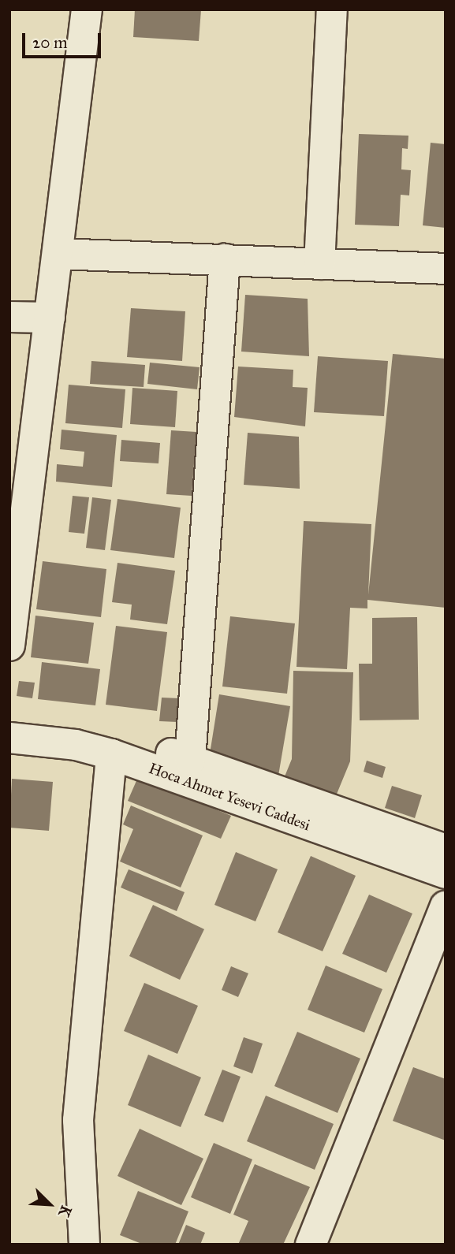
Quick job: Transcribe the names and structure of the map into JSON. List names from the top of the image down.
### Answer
{
  "streets": {
    "street": ["Hoca Ahmet Yesevi Caddesi"]
  },
  "scale_bar": "20 m",
  "north": "bottom right"
}
